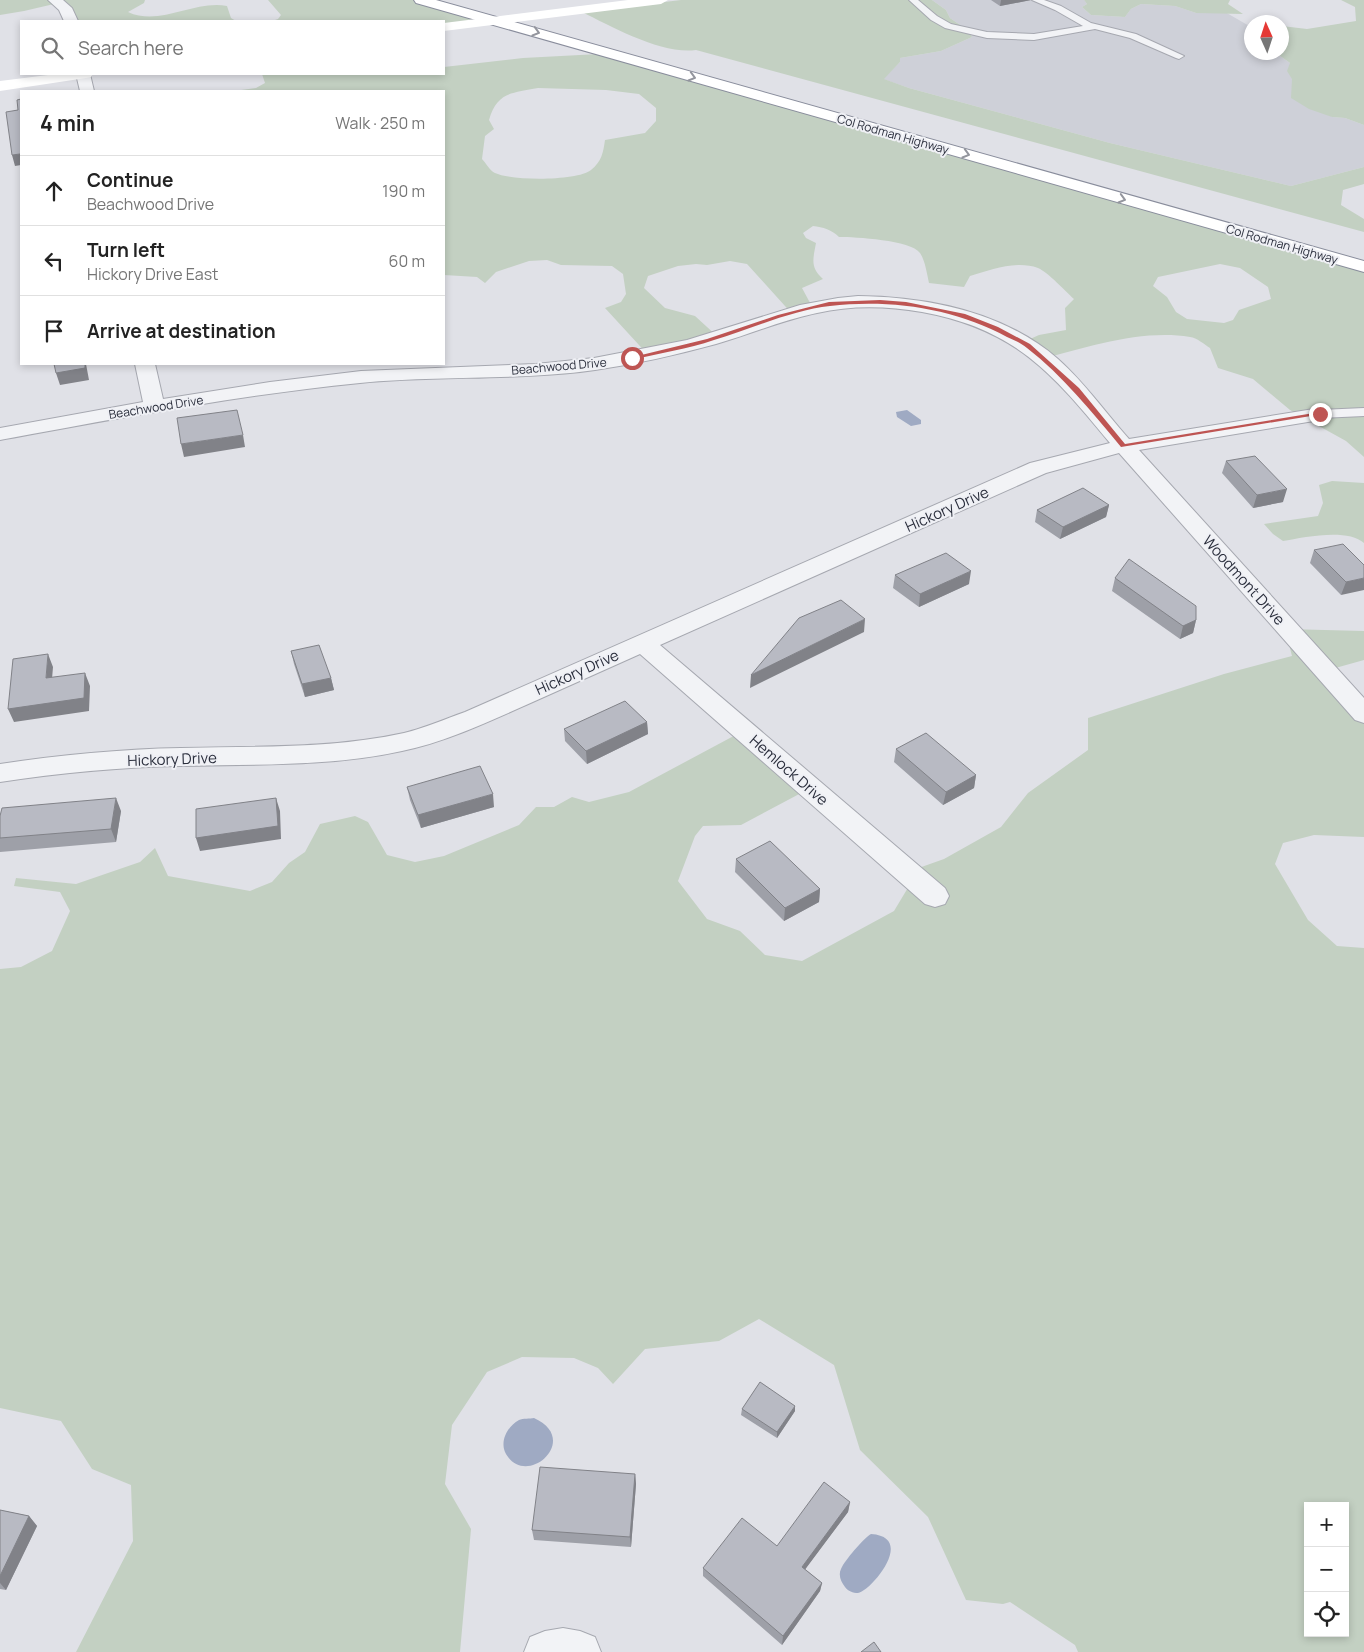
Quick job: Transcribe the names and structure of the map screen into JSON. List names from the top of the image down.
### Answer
{
  "streets": {
    "main road": ["Col Rodman Highway"],
    "street": [
      "Beachwood Drive",
      "Hickory Drive",
      "Woodmont Drive",
      "Hemlock Drive"
    ]
  },
  "crossings": [
    ["Beachwood Drive", "Hickory Drive"],
    ["Beachwood Drive", "Woodmont Drive"],
    ["Hickory Drive", "Woodmont Drive"],
    ["Hickory Drive", "Hemlock Drive"]
  ],
  "north": "top",
  "page": {
    "search": "Search here",
    "heading": ["4 min", "Walk · 250 m"],
    "list": [
      ["Continue", "Beachwood Drive", "190 m"],
      ["Turn left", "Hickory Drive East", "60 m"],
      "Arrive at destination"
    ],
    "map_buttons": ["+", "−"]
  }
}
